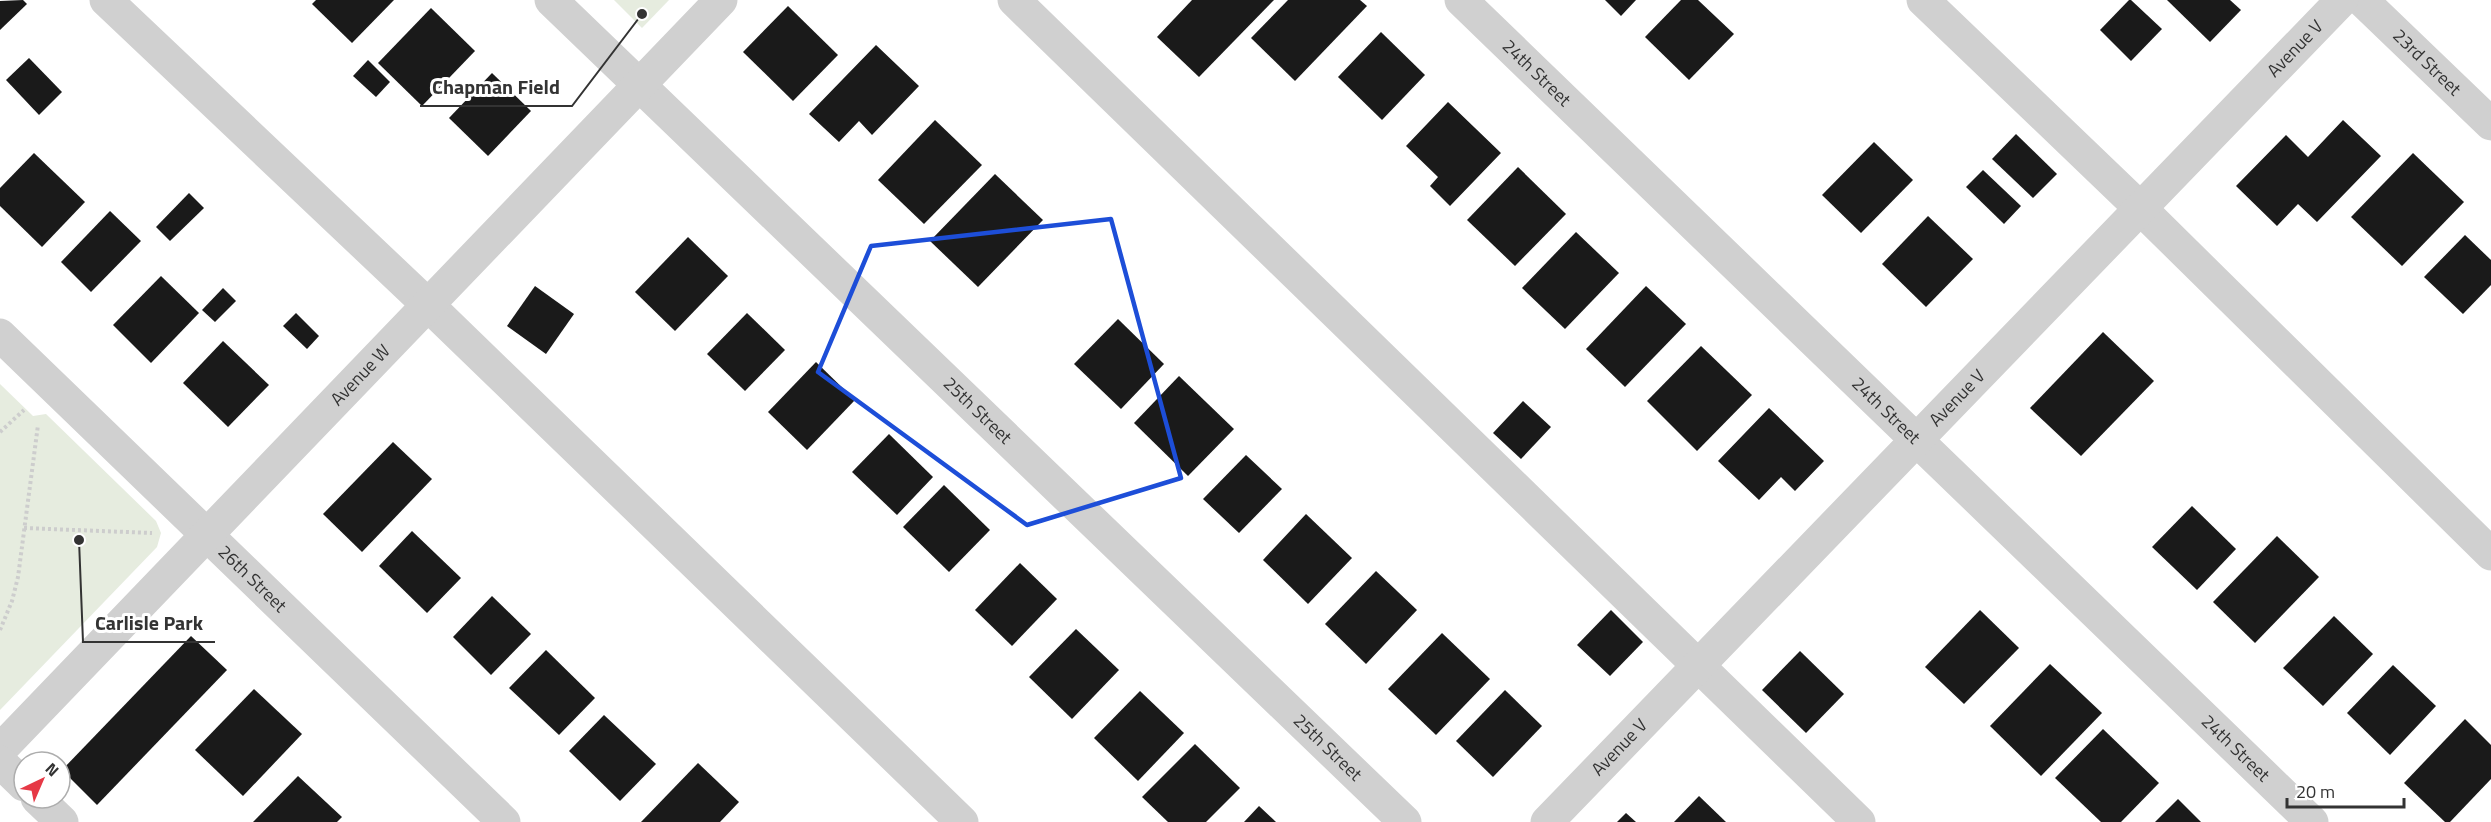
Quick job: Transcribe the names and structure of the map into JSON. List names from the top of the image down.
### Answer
{
  "streets": {
    "street": [
      "Avenue V",
      "23rd Street",
      "24th Street",
      "Avenue W",
      "25th Street",
      "26th Street"
    ]
  },
  "crossings": [
    ["Avenue V", "24th Street"],
    ["Avenue W", "25th Street"],
    ["Avenue W", "26th Street"]
  ],
  "places": ["Chapman Field", "Carlisle Park"],
  "scale_bar": "20 m",
  "north": "top right"
}
